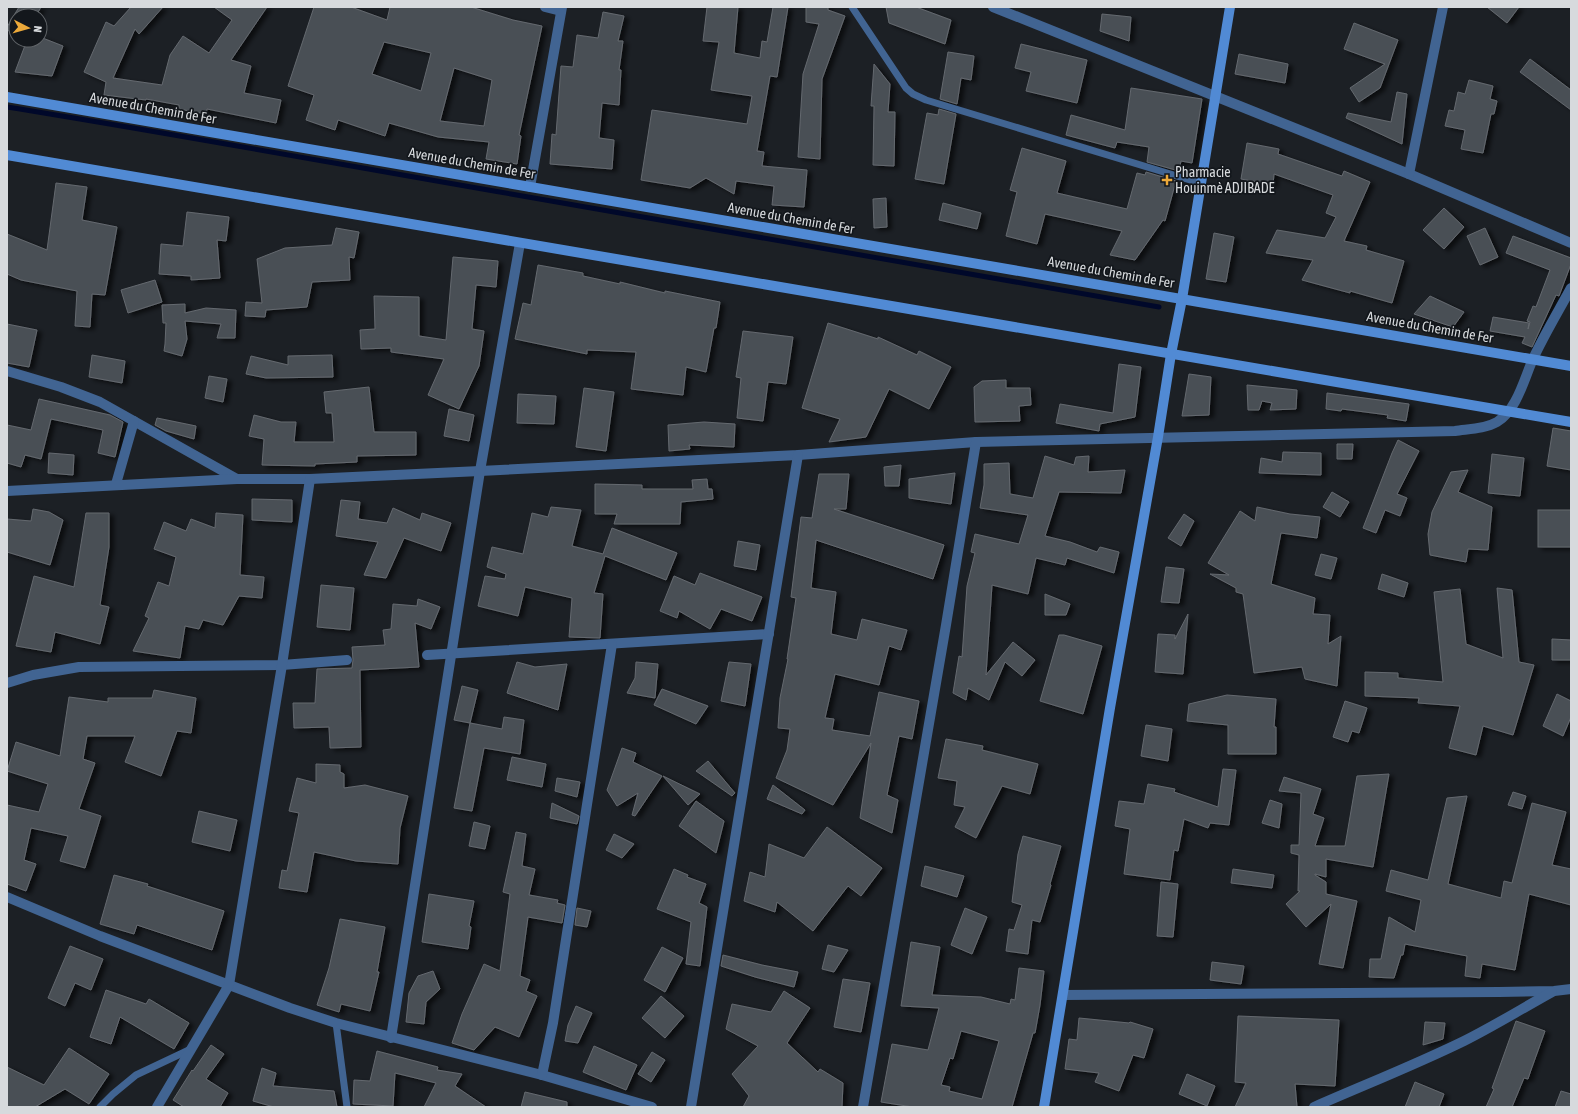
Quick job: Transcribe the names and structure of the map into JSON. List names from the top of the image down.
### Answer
{
  "streets": {
    "main road": ["Avenue du Chemin de Fer"]
  },
  "places": {
    "health": ["Pharmacie Houinmè ADJIBADE"]
  },
  "north": "right"
}
